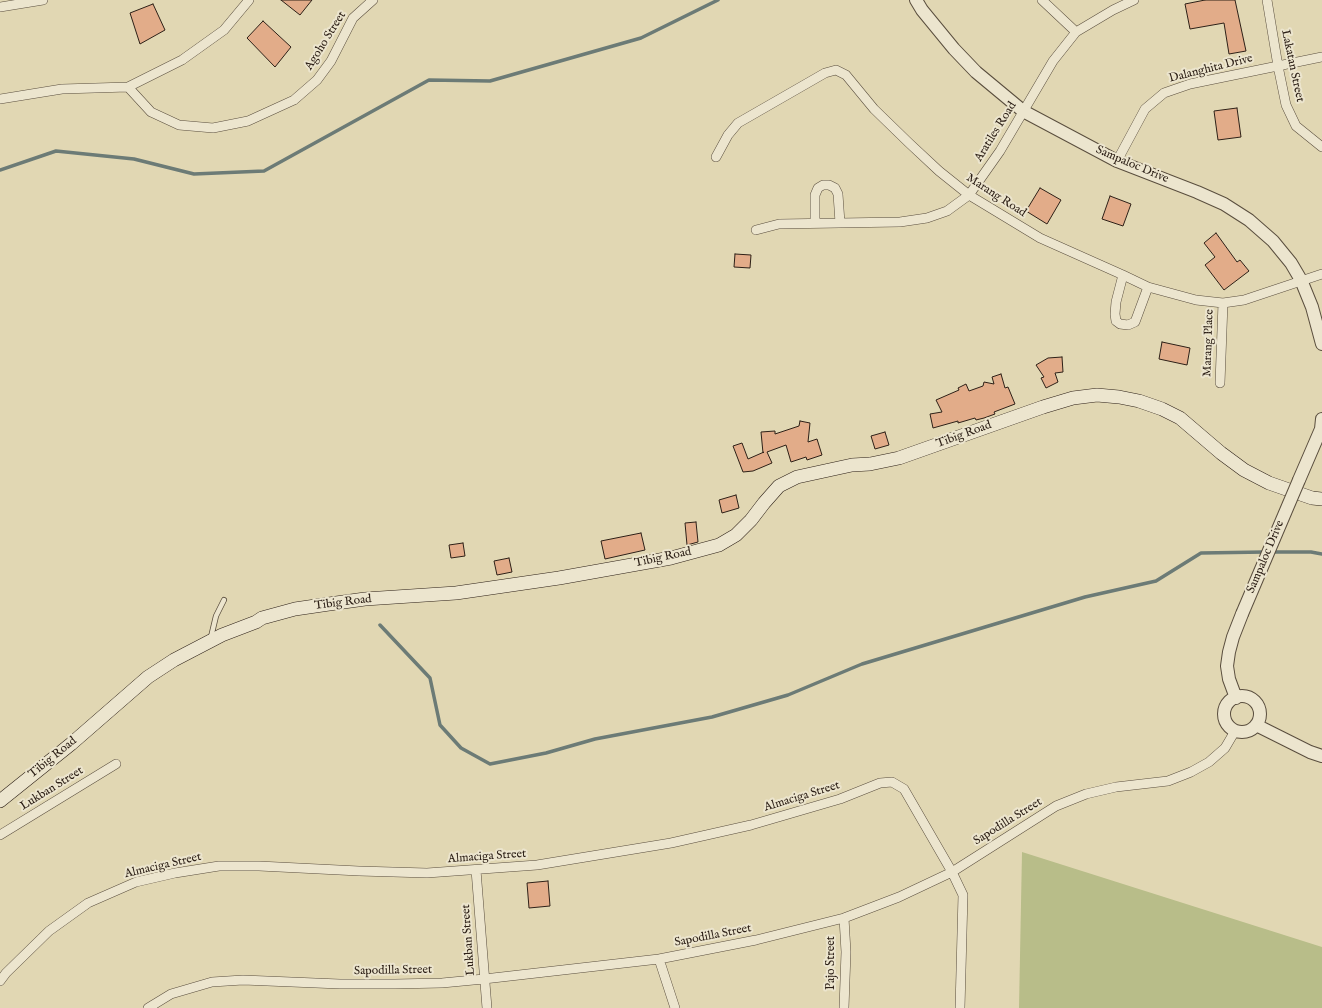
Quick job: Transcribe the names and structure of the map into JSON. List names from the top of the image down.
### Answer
{
  "streets": {
    "main road": ["Tibig Road"],
    "street": [
      "Agoho Street",
      "Lakatan Street",
      "Dalanghita Drive",
      "Aratiles Road",
      "Sampaloc Drive",
      "Marang Road",
      "Marang Place",
      "Lukban Street",
      "Almaciga Street",
      "Sapodilla Street",
      "Pajo Street"
    ]
  },
  "crossings": [
    ["Lakatan Street", "Dalanghita Drive"],
    ["Dalanghita Drive", "Sampaloc Drive"],
    ["Aratiles Road", "Sampaloc Drive"],
    ["Aratiles Road", "Marang Road"],
    ["Sampaloc Drive", "Marang Road"],
    ["Sampaloc Drive", "Sapodilla Street"],
    ["Marang Road", "Marang Place"],
    ["Lukban Street", "Almaciga Street"],
    ["Lukban Street", "Sapodilla Street"],
    ["Almaciga Street", "Sapodilla Street"],
    ["Sapodilla Street", "Pajo Street"]
  ]
}
